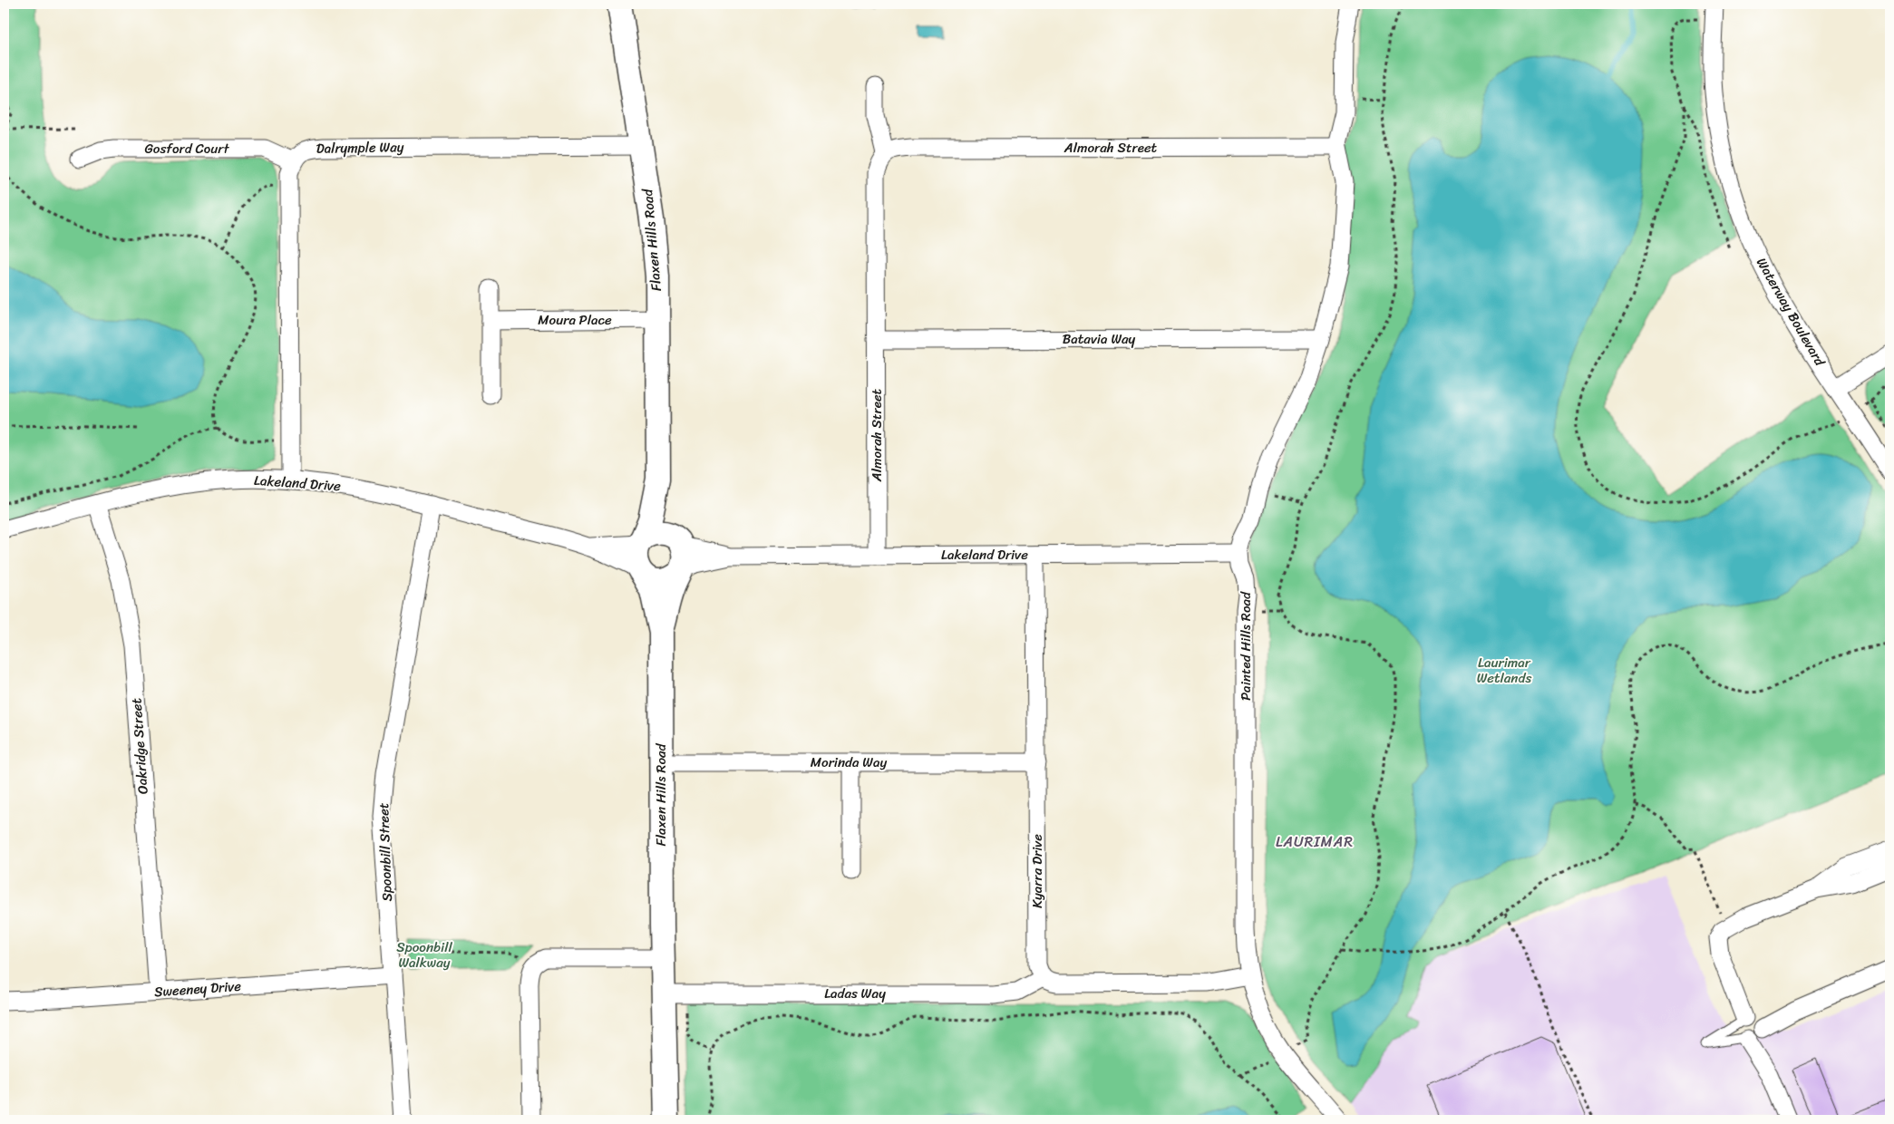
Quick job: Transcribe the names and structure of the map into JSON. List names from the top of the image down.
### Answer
{
  "streets": {
    "street": [
      "Dalrymple Way",
      "Almorah Street",
      "Gosford Court",
      "Flaxen Hills Road",
      "Waterway Boulevard",
      "Moura Place",
      "Batavia Way",
      "Lakeland Drive",
      "Painted Hills Road",
      "Oakridge Street",
      "Morinda Way",
      "Spoonbill Street",
      "Kyarra Drive",
      "Sweeney Drive",
      "Ladas Way"
    ]
  },
  "crossings": [
    ["Dalrymple Way", "Gosford Court"],
    ["Dalrymple Way", "Flaxen Hills Road"],
    ["Almorah Street", "Batavia Way"],
    ["Almorah Street", "Lakeland Drive"],
    ["Flaxen Hills Road", "Moura Place"],
    ["Flaxen Hills Road", "Lakeland Drive"],
    ["Flaxen Hills Road", "Morinda Way"],
    ["Flaxen Hills Road", "Ladas Way"],
    ["Lakeland Drive", "Painted Hills Road"],
    ["Lakeland Drive", "Oakridge Street"],
    ["Lakeland Drive", "Spoonbill Street"],
    ["Lakeland Drive", "Kyarra Drive"],
    ["Oakridge Street", "Sweeney Drive"],
    ["Morinda Way", "Kyarra Drive"],
    ["Spoonbill Street", "Sweeney Drive"],
    ["Kyarra Drive", "Ladas Way"]
  ],
  "districts": ["LAURIMAR"],
  "parks": ["Laurimar Wetlands", "Spoonbill Walkway"]
}
